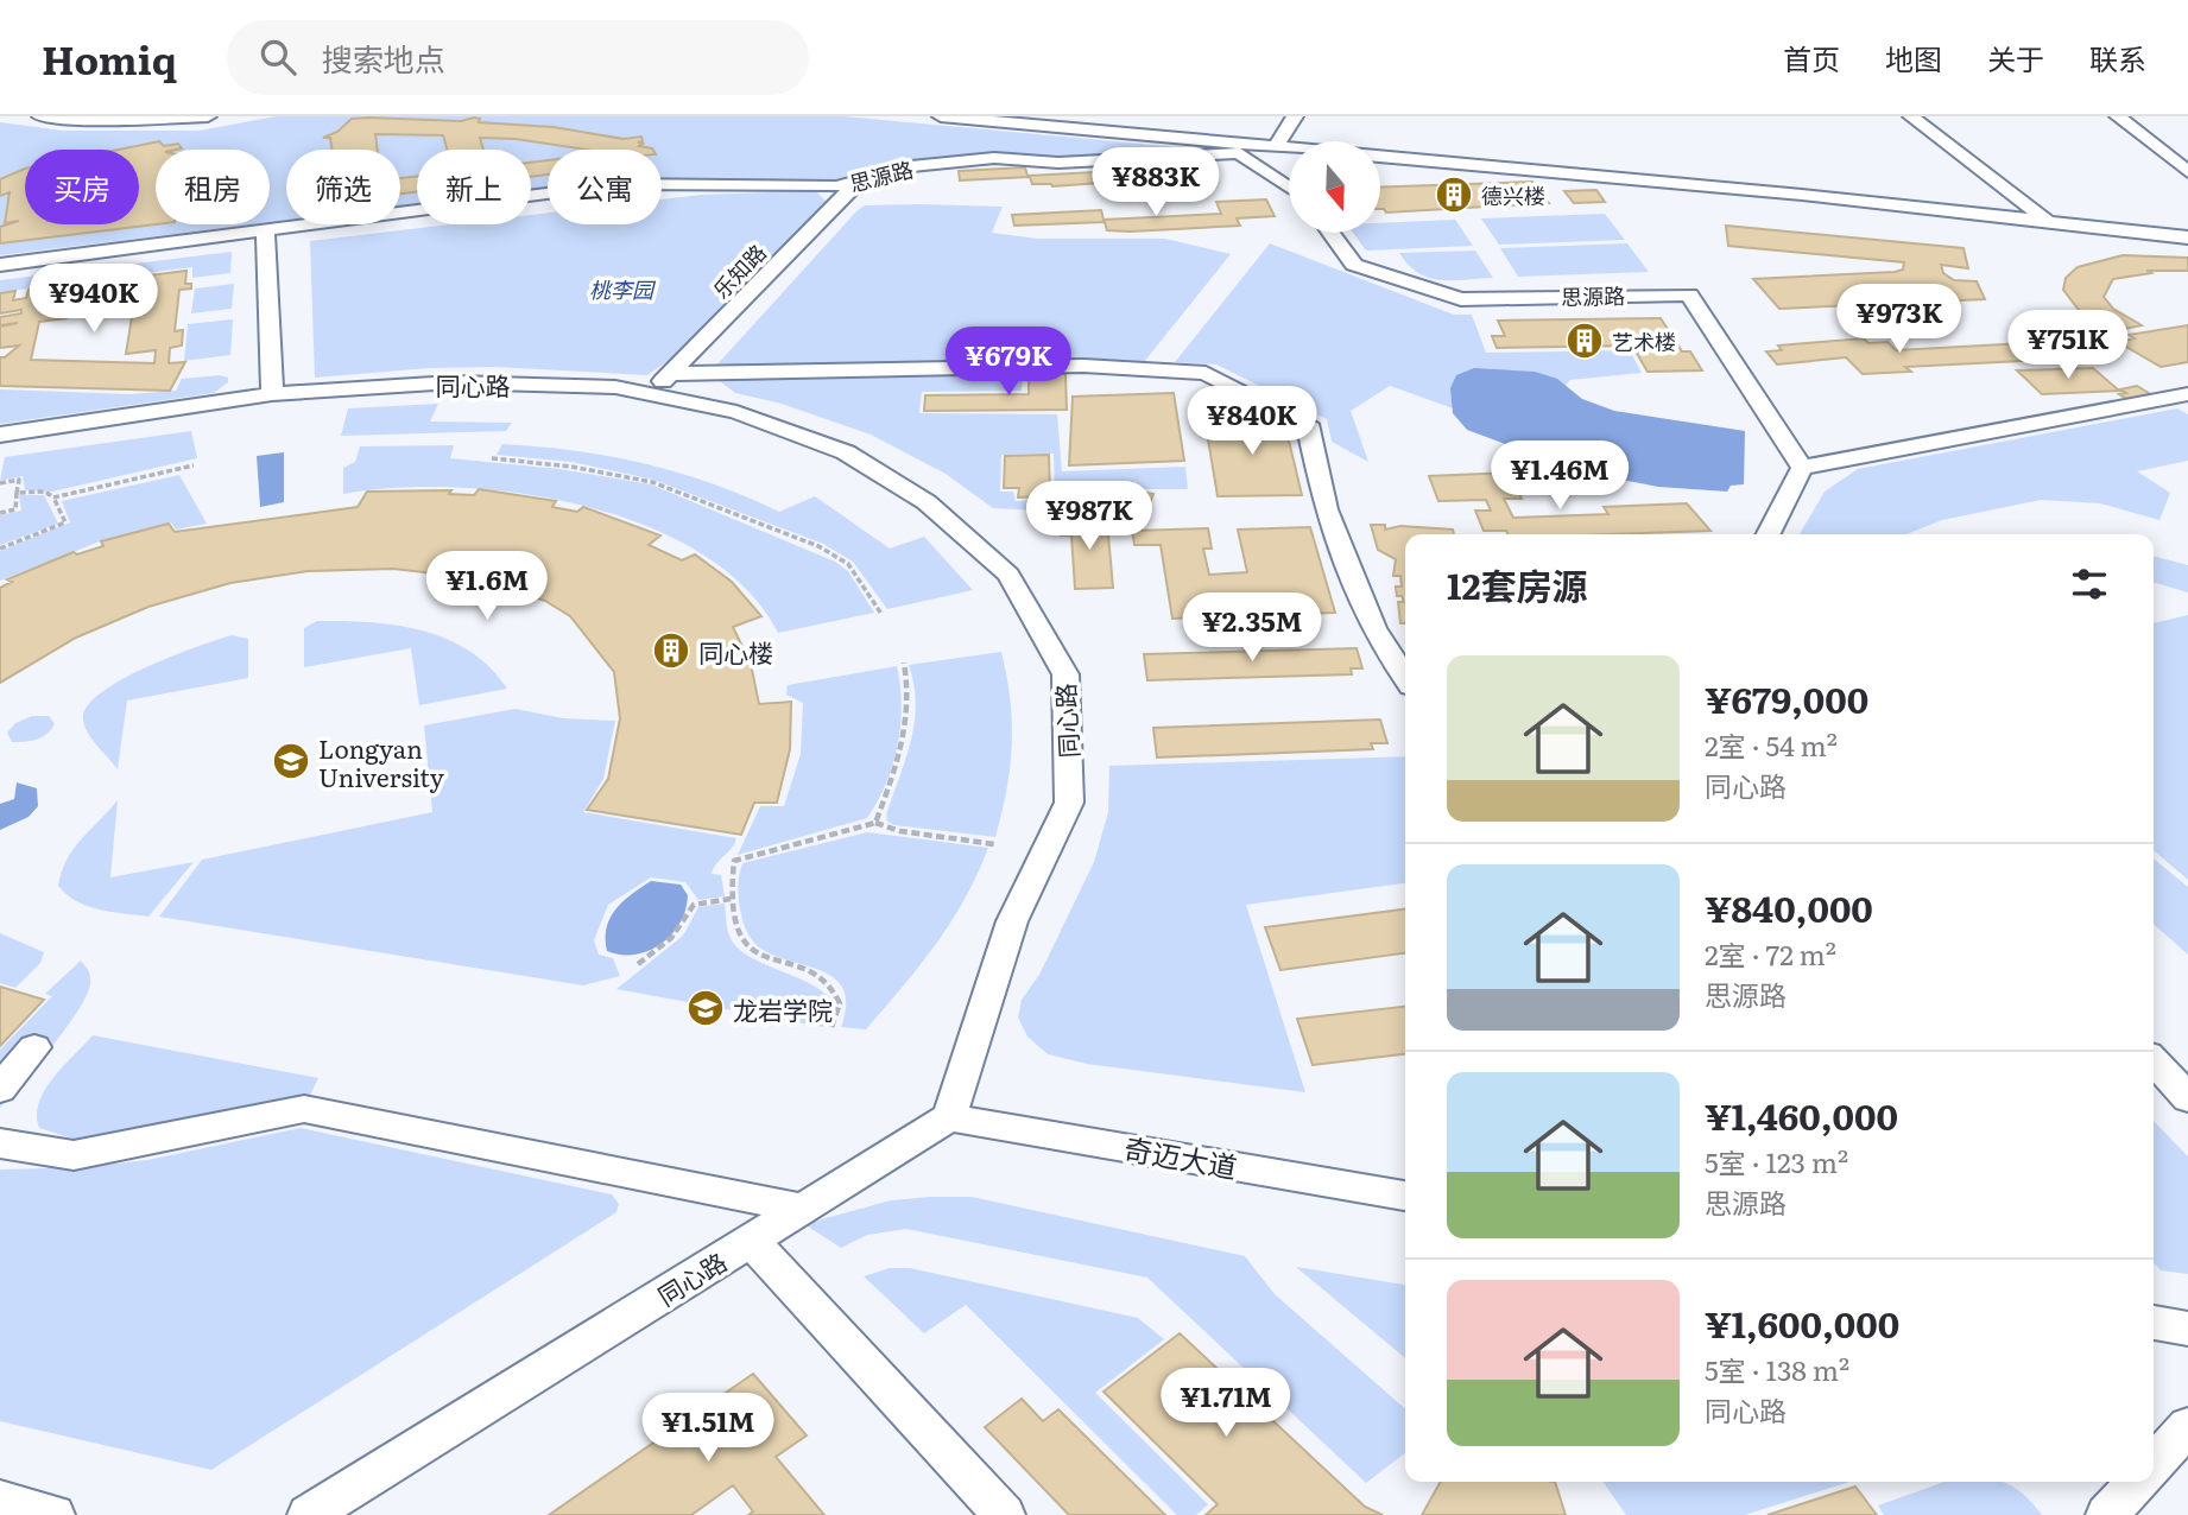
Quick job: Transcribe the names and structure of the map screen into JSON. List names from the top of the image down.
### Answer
{
  "streets": {
    "street": [
      "思源路",
      "乐知路",
      "同心路",
      "奇迈大道"
    ]
  },
  "crossings": [
    ["思源路", "乐知路"],
    ["乐知路", "同心路"],
    ["同心路", "奇迈大道"]
  ],
  "parks": ["桃李园"],
  "places": {
    "building": ["德兴楼", "艺术楼", "同心楼"],
    "school or university": ["Longyan University", "龙岩学院"]
  },
  "north": "bottom",
  "page": {
    "header": "Homiq",
    "search": "搜索地点",
    "nav": [
      "首页",
      "地图",
      "关于",
      "联系"
    ],
    "price": [
      "¥883K",
      "¥940K",
      "¥973K",
      "¥751K",
      "¥679K",
      "¥840K",
      "¥1.46M",
      "¥987K",
      "¥1.6M",
      "¥2.35M",
      "¥1.71M",
      "¥1.51M"
    ],
    "chip": [
      "买房",
      "租房",
      "筛选",
      "新上",
      "公寓"
    ],
    "heading": "12套房源",
    "list": [
      {
        "name": "¥679,000",
        "note": "2室 · 54 m² · 同心路"
      },
      {
        "name": "¥840,000",
        "note": "2室 · 72 m² · 思源路"
      },
      {
        "name": "¥1,460,000",
        "note": "5室 · 123 m² · 思源路"
      },
      {
        "name": "¥1,600,000",
        "note": "5室 · 138 m² · 同心路"
      }
    ]
  }
}
